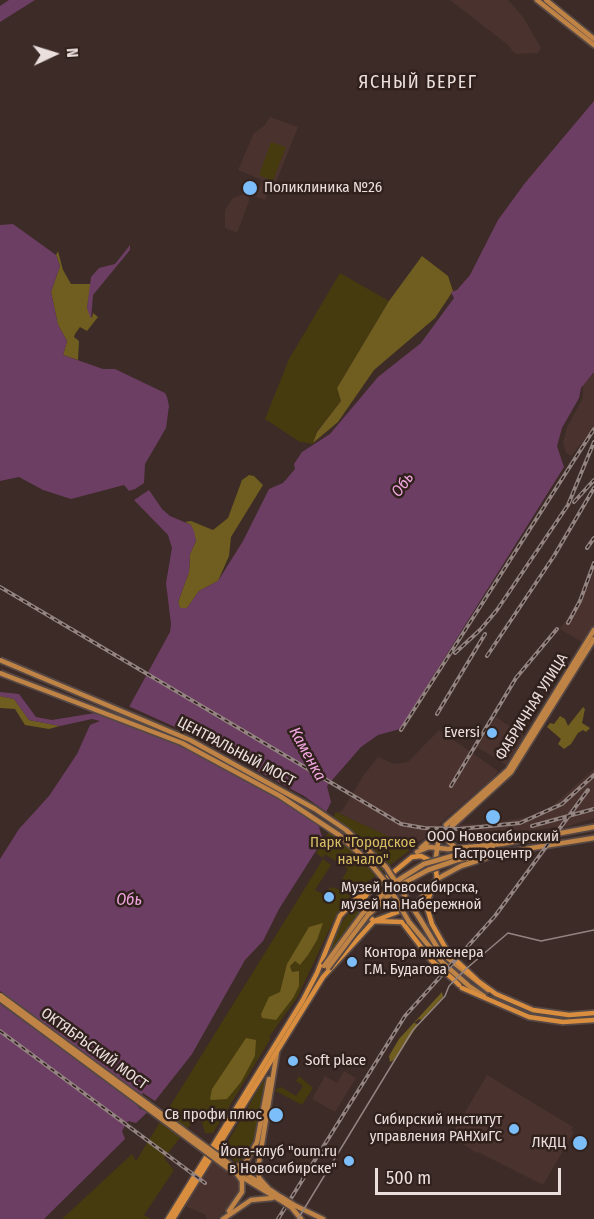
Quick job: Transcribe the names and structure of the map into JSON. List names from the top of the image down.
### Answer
{
  "streets": {
    "main road": ["ФАБРИЧНАЯ УЛИЦА", "ЦЕНТРАЛЬНЫЙ МОСТ", "ОКТЯБРЬСКИЙ МОСТ"]
  },
  "districts": ["ЯСНЫЙ БЕРЕГ"],
  "water": ["Обь", "Каменка"],
  "parks": ["Парк \"Городское начало\""],
  "places": [
    "Поликлиника №26",
    "Eversi",
    "ООО Новосибирский Гастроцентр",
    "Музей Новосибирска, музей на Набережной",
    "Контора инженера Г.М. Будагова",
    "Soft place",
    "Св профи плюс",
    "Сибирский институт управления РАНХиГС",
    "ЛКДЦ",
    "Йога-клуб \"oum.ru в Новосибирске\""
  ],
  "scale_bar": "500 m",
  "north": "right"
}
